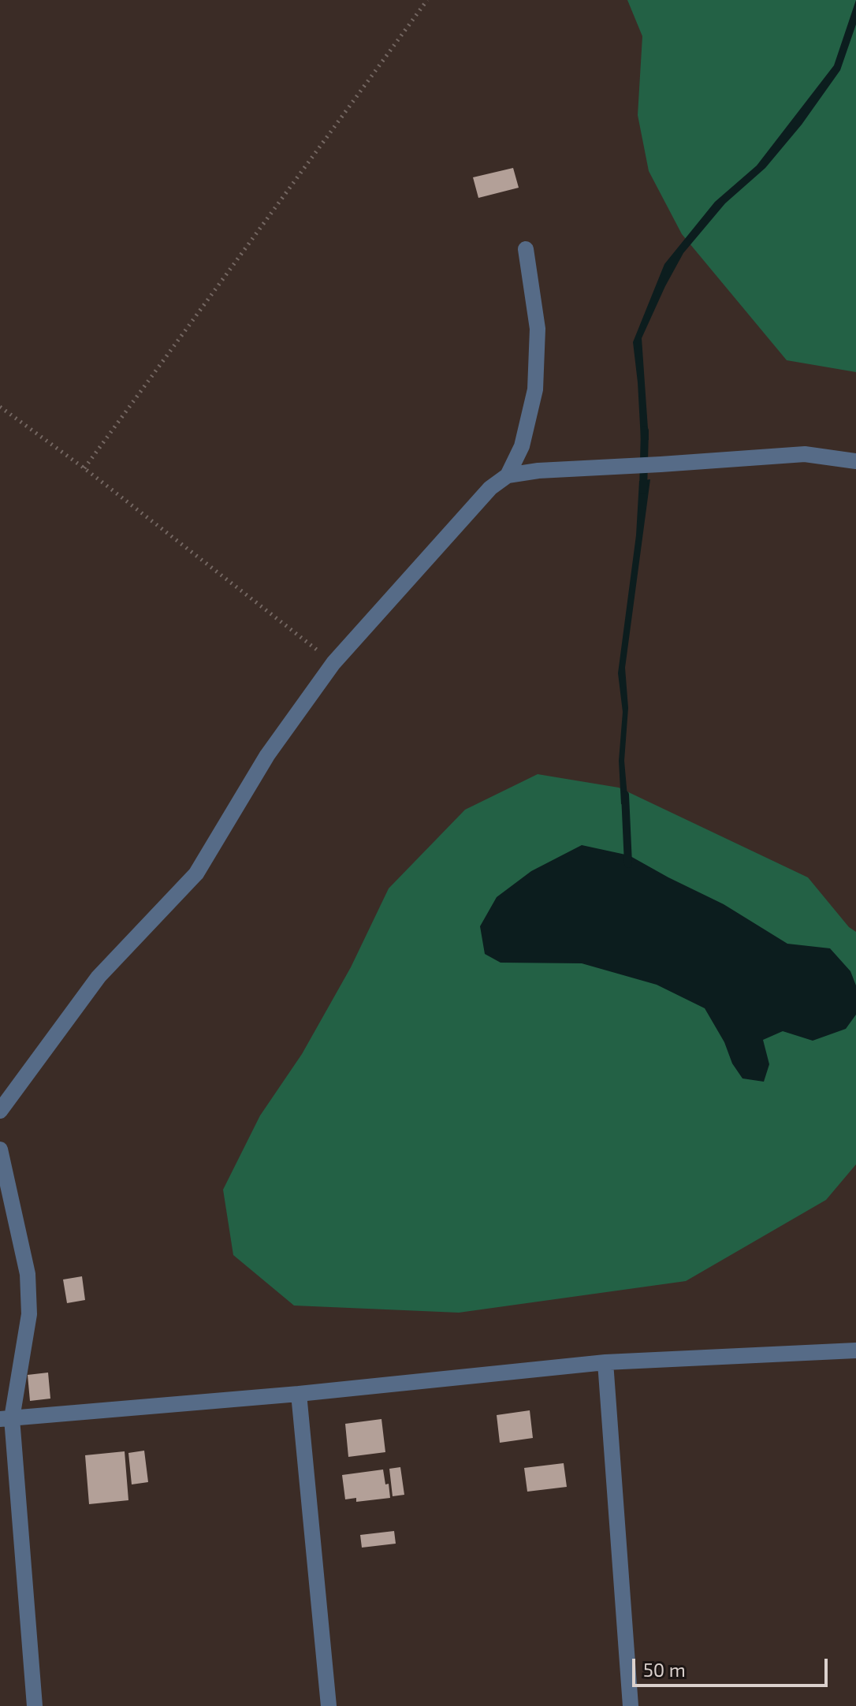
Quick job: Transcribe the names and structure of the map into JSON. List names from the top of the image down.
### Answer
{
  "scale_bar": "50 m"
}
